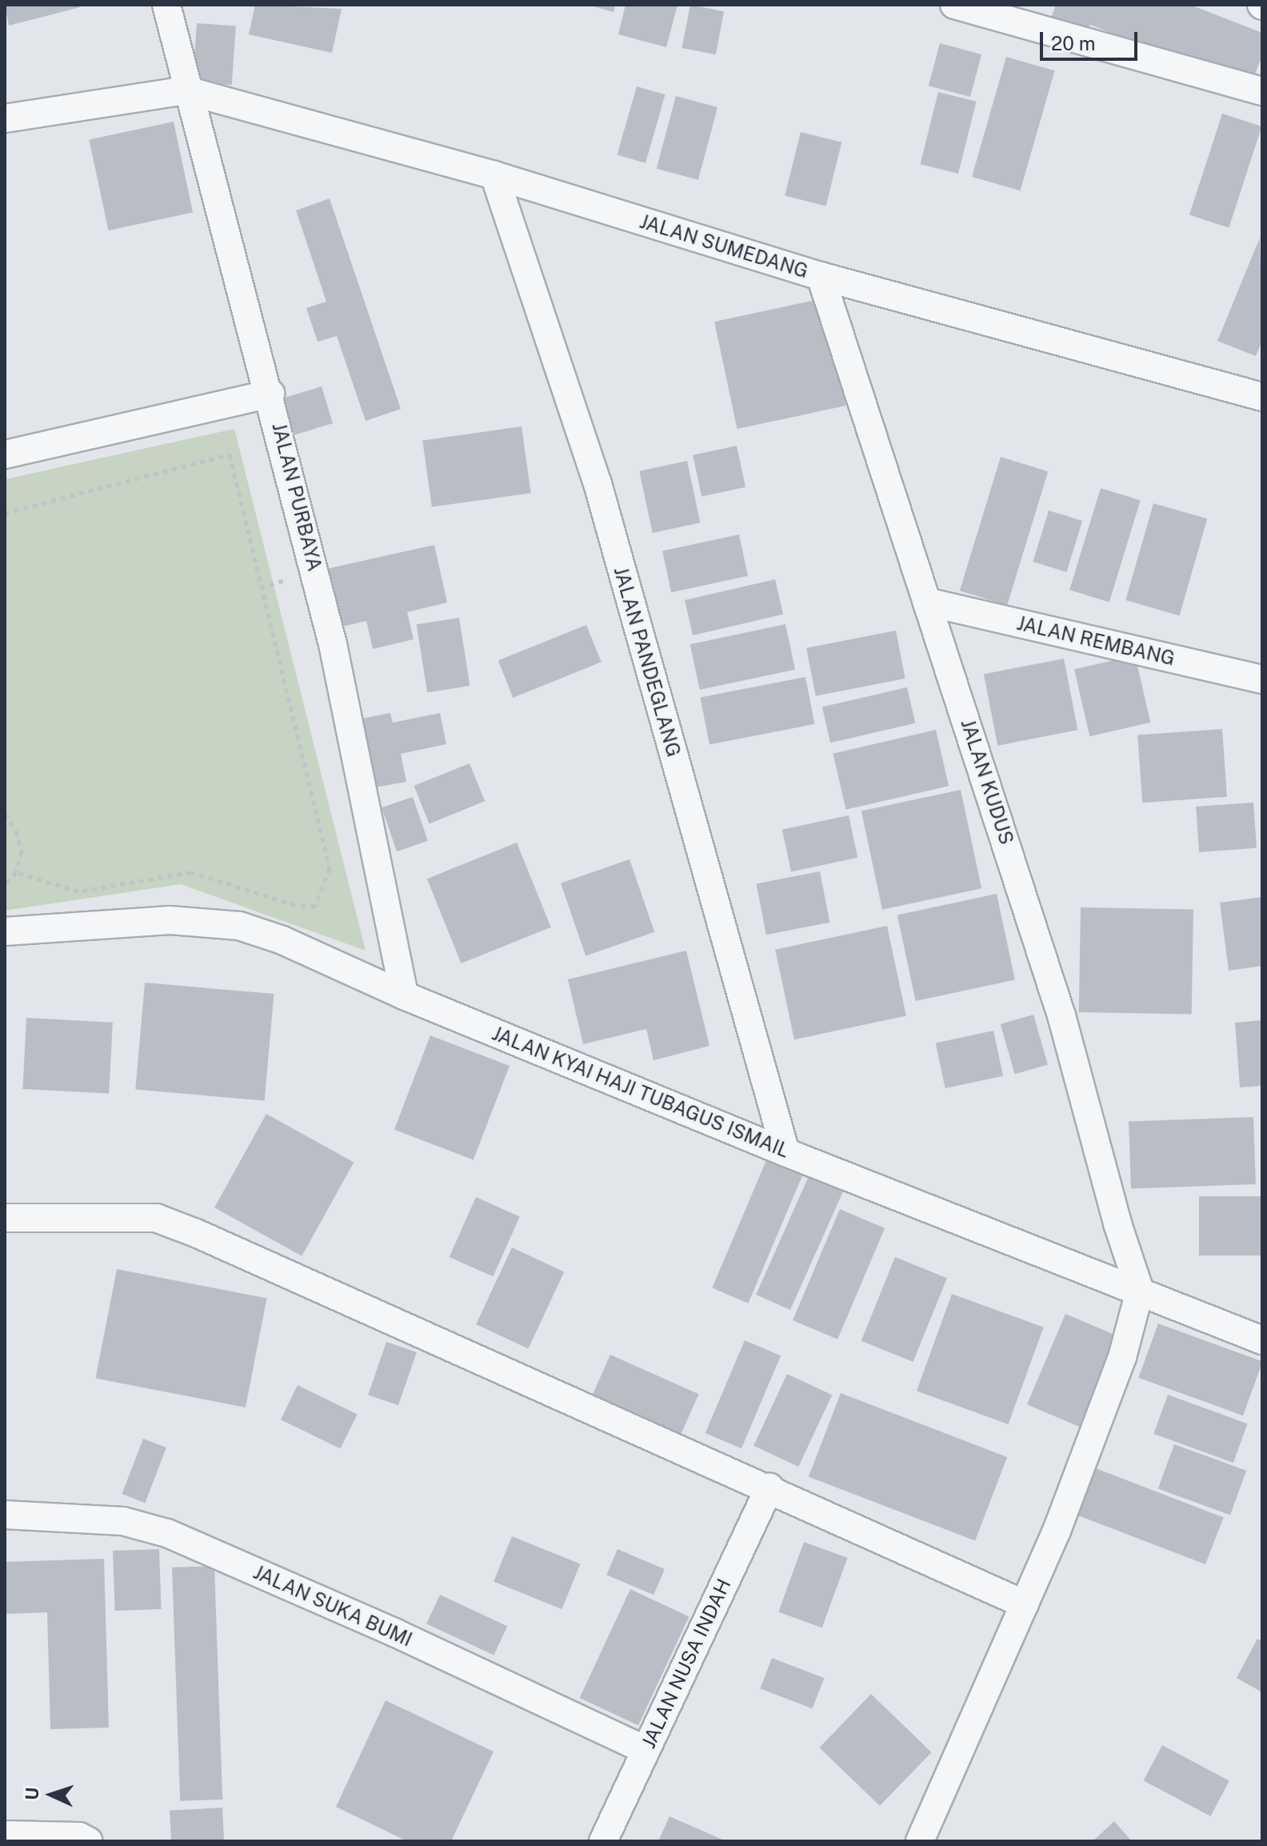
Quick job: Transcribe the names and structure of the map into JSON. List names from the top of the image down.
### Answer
{
  "streets": {
    "street": [
      "JALAN SUMEDANG",
      "JALAN PURBAYA",
      "JALAN REMBANG",
      "JALAN PANDEGLANG",
      "JALAN KUDUS",
      "JALAN KYAI HAJI TUBAGUS ISMAIL",
      "JALAN SUKA BUMI",
      "JALAN NUSA INDAH"
    ]
  },
  "crossings": [
    ["JALAN SUMEDANG", "JALAN PURBAYA"],
    ["JALAN SUMEDANG", "JALAN PANDEGLANG"],
    ["JALAN SUMEDANG", "JALAN KUDUS"],
    ["JALAN PURBAYA", "JALAN KYAI HAJI TUBAGUS ISMAIL"],
    ["JALAN REMBANG", "JALAN KUDUS"],
    ["JALAN PANDEGLANG", "JALAN KYAI HAJI TUBAGUS ISMAIL"],
    ["JALAN KUDUS", "JALAN KYAI HAJI TUBAGUS ISMAIL"],
    ["JALAN SUKA BUMI", "JALAN NUSA INDAH"]
  ],
  "scale_bar": "20 m",
  "north": "left"
}
